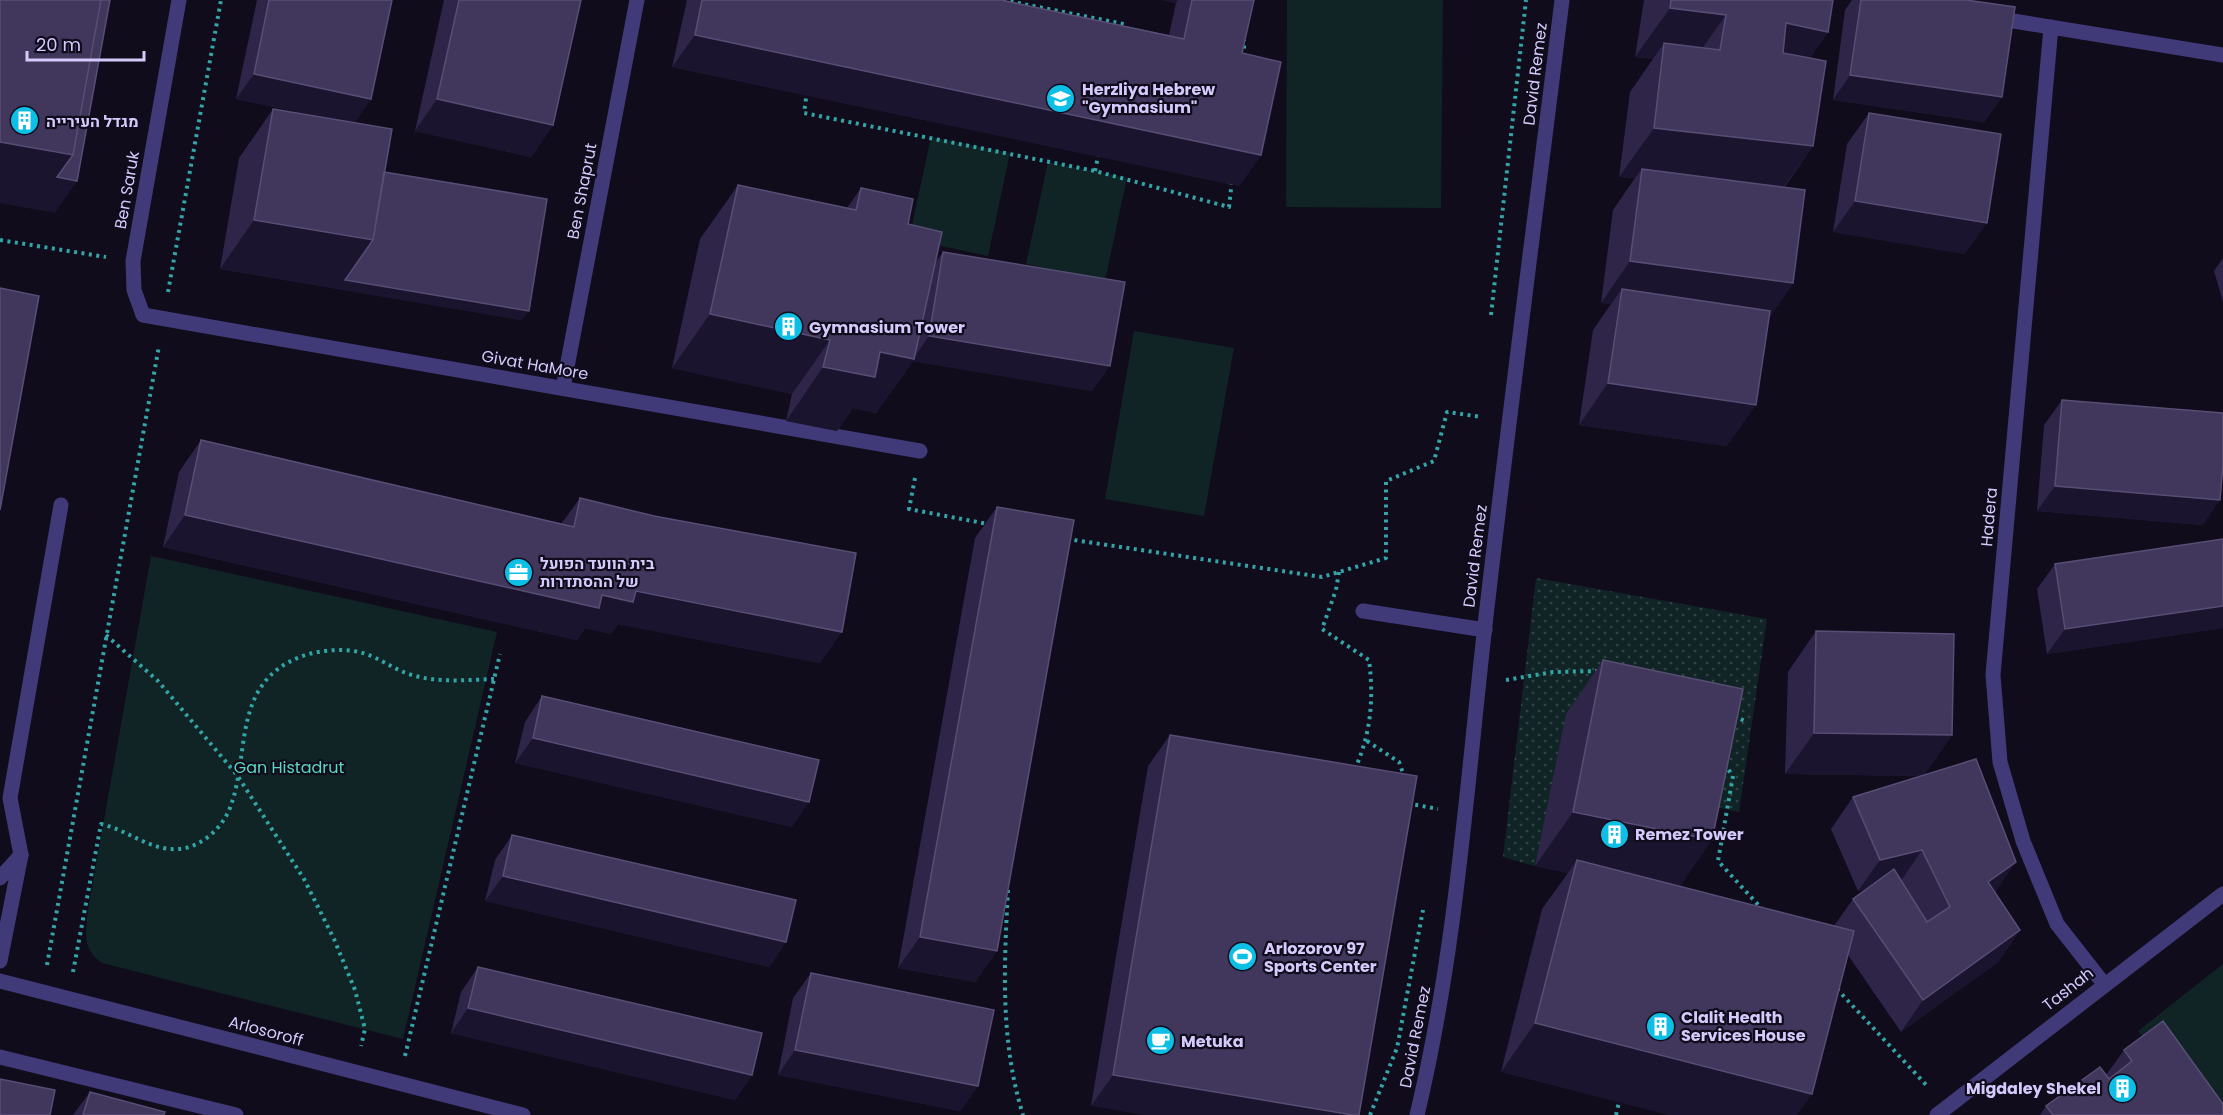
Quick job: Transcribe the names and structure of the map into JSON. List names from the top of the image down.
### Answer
{
  "streets": {
    "street": [
      "David Remez",
      "Ben Saruk",
      "Ben Shaprut",
      "Givat HaMore",
      "Hadera",
      "Tashah",
      "Arlosoroff"
    ]
  },
  "crossings": [
    ["Ben Saruk", "Givat HaMore"],
    ["Ben Shaprut", "Givat HaMore"],
    ["Hadera", "Tashah"]
  ],
  "parks": ["Gan Histadrut"],
  "places": {
    "school or university": ["Herzliya Hebrew \"Gymnasium\""],
    "building": [
      "מגדל העירייה",
      "Gymnasium Tower",
      "Remez Tower",
      "Clalit Health Services House",
      "Migdaley Shekel"
    ],
    "office": ["בית הוועד הפועל של ההסתדרות"],
    "sports": ["Arlozorov 97 Sports Center"],
    "cafe": ["Metuka"]
  },
  "scale_bar": "20 m"
}
